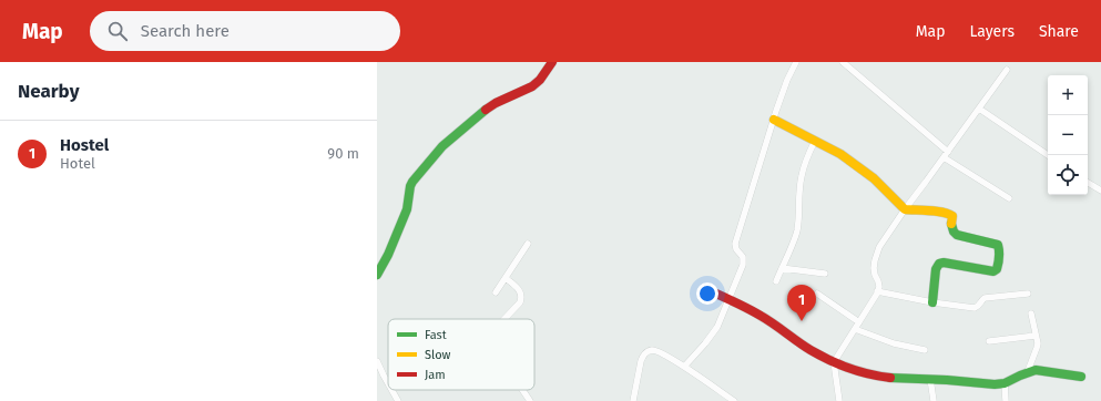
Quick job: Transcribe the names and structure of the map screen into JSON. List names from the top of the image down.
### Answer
{
  "legend": ["Fast", "Slow", "Jam"],
  "page": {
    "header": "Map",
    "search": "Search here",
    "nav": ["Map", "Layers", "Share"],
    "heading": "Nearby",
    "map_buttons": ["+", "−"],
    "list": [
      {
        "mark": "1",
        "name": "Hostel",
        "note": "Hotel",
        "value": "90 m"
      }
    ],
    "pins": "1"
  }
}
